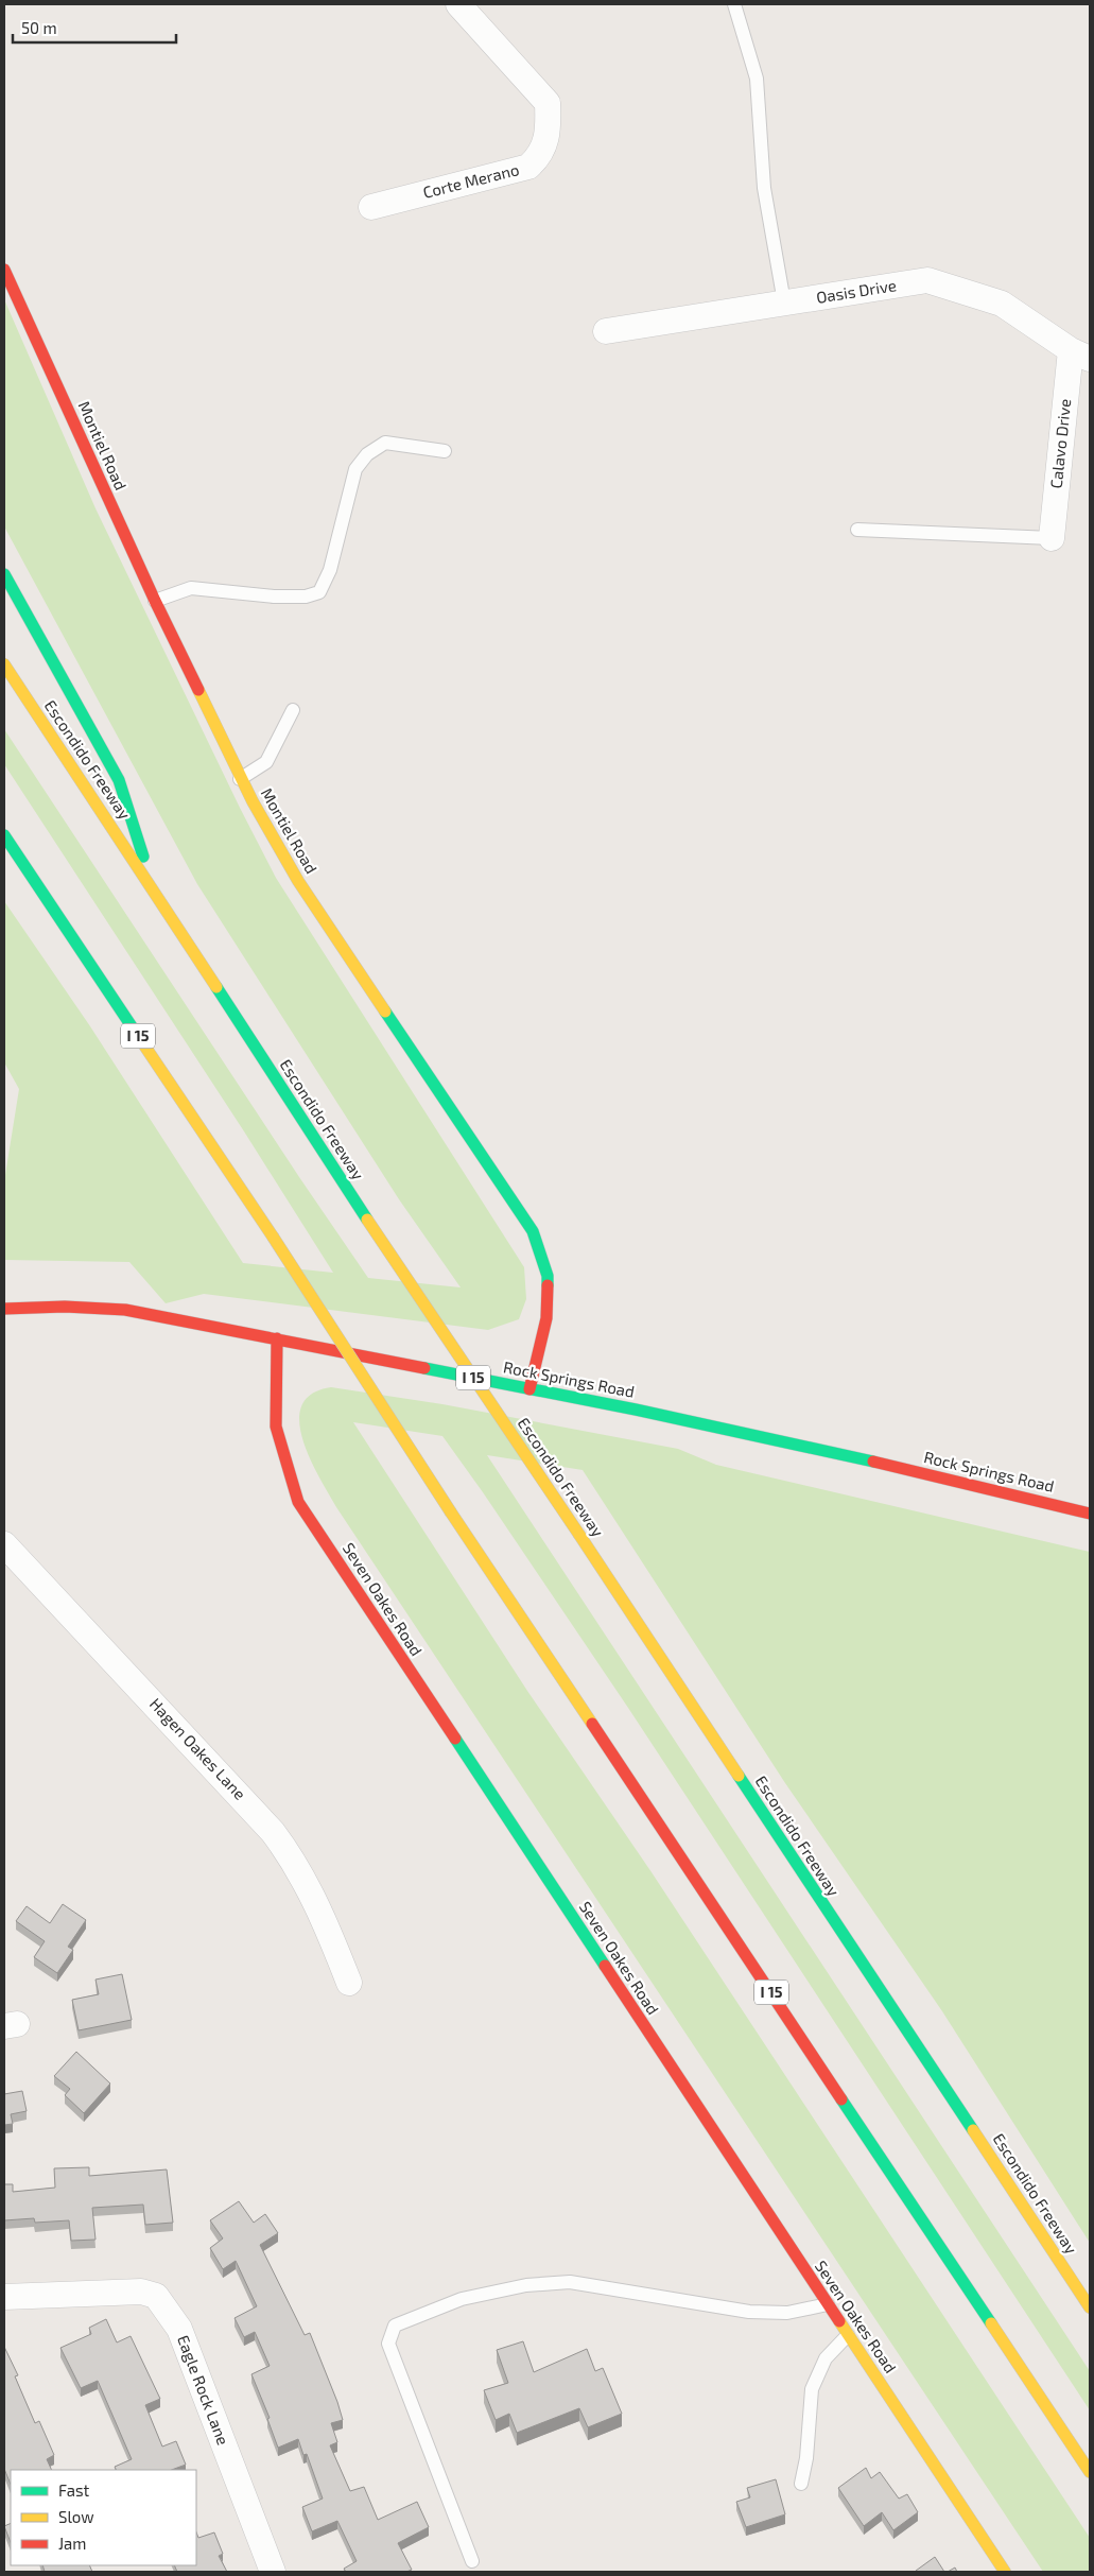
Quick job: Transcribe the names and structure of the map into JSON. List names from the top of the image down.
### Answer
{
  "streets": {
    "main road": [
      "Montiel Road",
      "Escondido Freeway",
      "I 15",
      "Rock Springs Road",
      "Seven Oakes Road"
    ],
    "street": [
      "Corte Merano",
      "Oasis Drive",
      "Calavo Drive",
      "Hagen Oakes Lane",
      "Eagle Rock Lane"
    ]
  },
  "crossings": [
    ["Oasis Drive", "Calavo Drive"],
    ["Montiel Road", "Rock Springs Road"],
    ["Rock Springs Road", "Seven Oakes Road"]
  ],
  "legend": ["Fast", "Slow", "Jam"],
  "scale_bar": "50 m"
}
